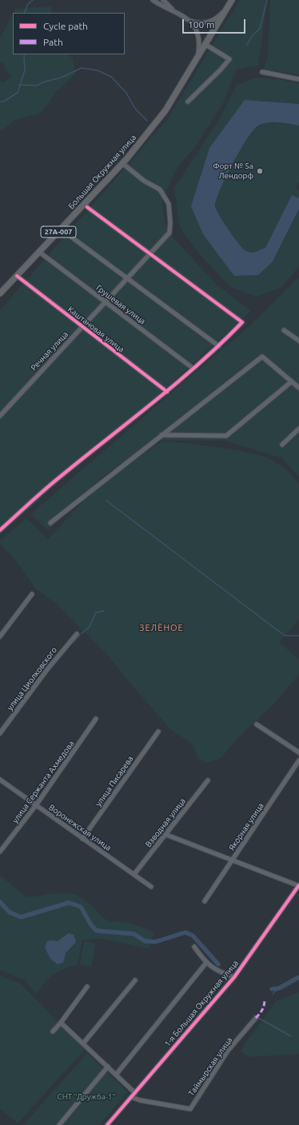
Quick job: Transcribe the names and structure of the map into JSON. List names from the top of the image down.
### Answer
{
  "streets": {
    "highway": ["Большая Окружная улица", "27А-007"],
    "street": [
      "Грушевая улица",
      "Каштановая улица",
      "Речная улица",
      "улица Циолковского",
      "улица Писарева",
      "улица Сержанта Ахмедова",
      "Взводная улица",
      "Якорная улица",
      "Воронежская улица",
      "1-я Большая Окружная улица",
      "Таймырская улица"
    ]
  },
  "crossings": [
    ["Большая Окружная улица", "Грушевая улица"],
    ["Большая Окружная улица", "Каштановая улица"],
    ["Большая Окружная улица", "Речная улица"],
    ["Грушевая улица", "Речная улица"],
    ["Каштановая улица", "Речная улица"],
    ["улица Писарева", "Воронежская улица"],
    ["улица Сержанта Ахмедова", "Воронежская улица"],
    ["Взводная улица", "Воронежская улица"],
    ["1-я Большая Окружная улица", "Таймырская улица"]
  ],
  "districts": ["ЗЕЛЁНОЕ"],
  "parks": ["СНТ \"Дружба-1\""],
  "places": ["Форт № 5а Лендорф"],
  "legend": ["Cycle path", "Path"],
  "scale_bar": "100 m"
}
